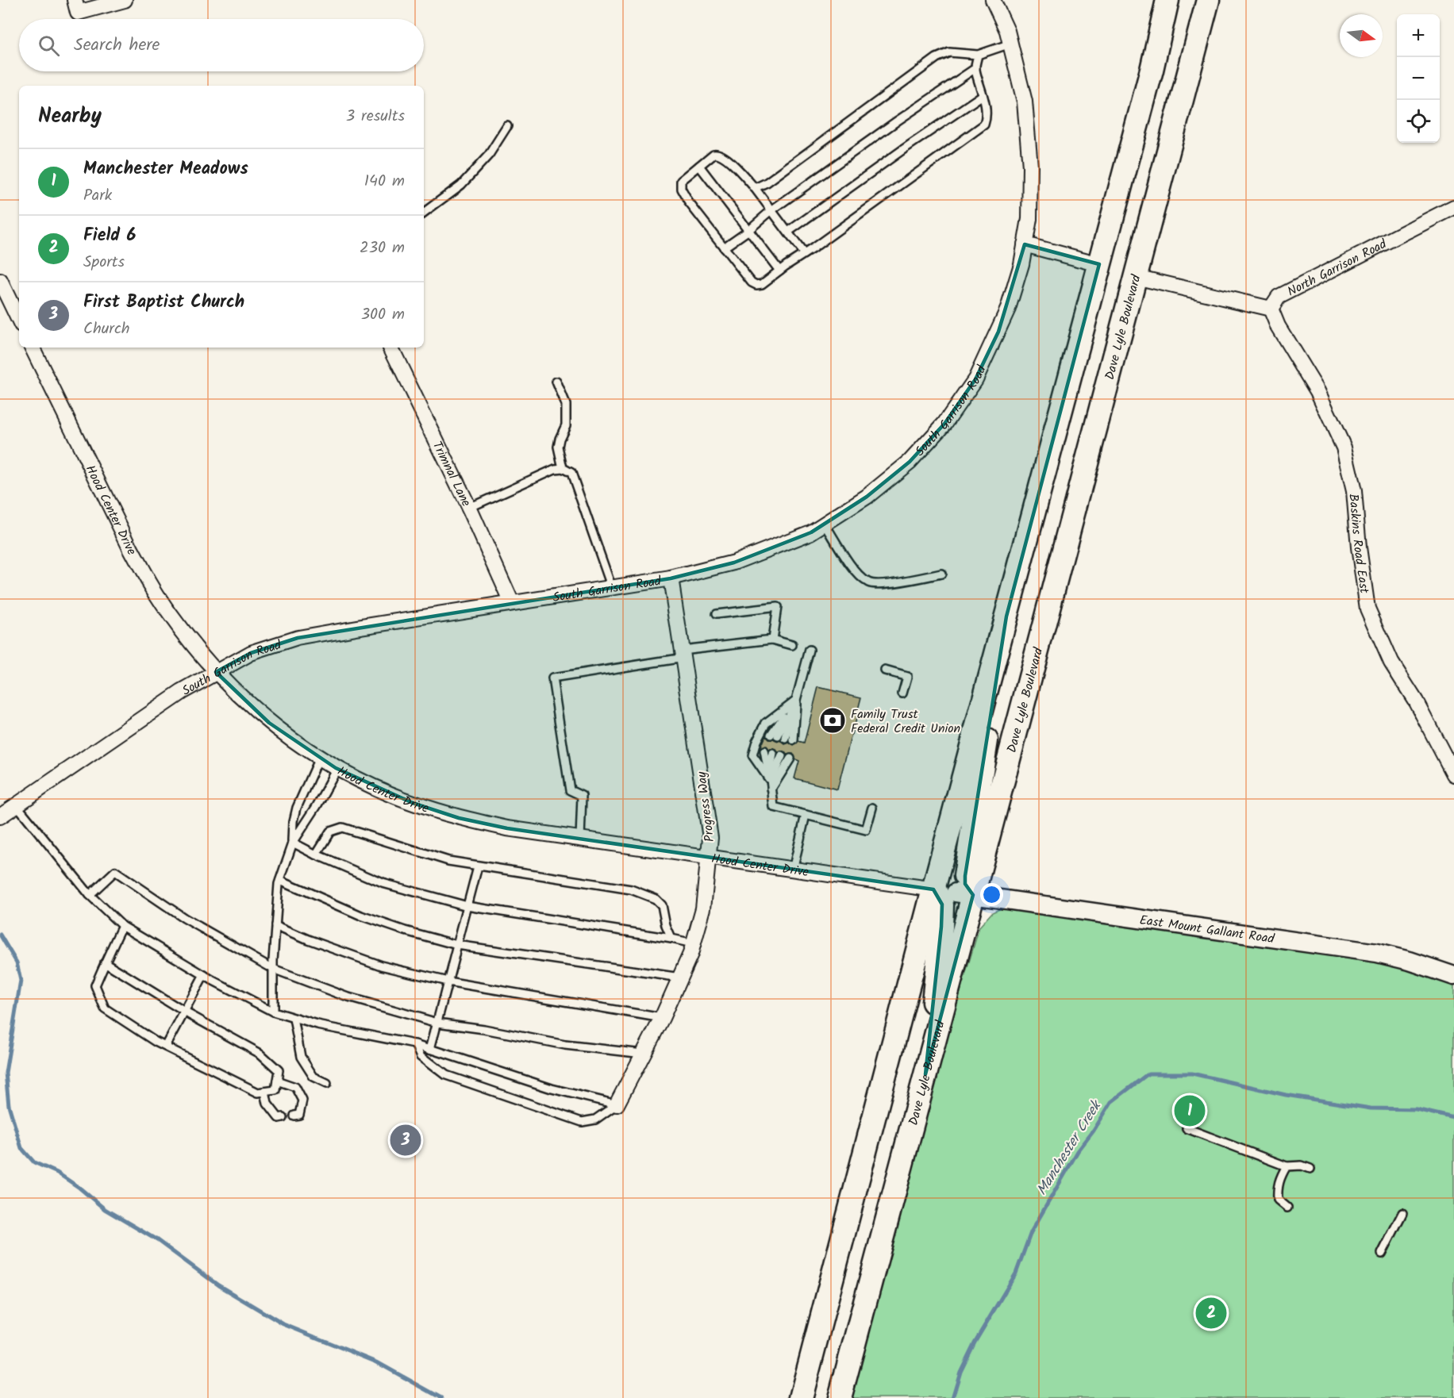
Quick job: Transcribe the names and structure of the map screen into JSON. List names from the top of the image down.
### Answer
{
  "streets": {
    "main road": ["Dave Lyle Boulevard"],
    "street": [
      "North Garrison Road",
      "South Garrison Road",
      "Trimnal Lane",
      "Hood Center Drive",
      "Baskins Road East",
      "Progress Way",
      "East Mount Gallant Road"
    ]
  },
  "crossings": [
    ["North Garrison Road", "Baskins Road East"],
    ["Dave Lyle Boulevard", "Hood Center Drive"],
    ["Dave Lyle Boulevard", "East Mount Gallant Road"],
    ["South Garrison Road", "Trimnal Lane"],
    ["South Garrison Road", "Hood Center Drive"],
    ["South Garrison Road", "Progress Way"],
    ["Hood Center Drive", "Progress Way"],
    ["Hood Center Drive", "East Mount Gallant Road"]
  ],
  "water": ["Manchester Creek"],
  "places": {
    "bank": ["Family Trust Federal Credit Union"]
  },
  "north": "right",
  "page": {
    "map_buttons": ["+", "−"],
    "search": "Search here",
    "heading": ["Nearby", "3 results"],
    "list": [
      {
        "mark": "1",
        "name": "Manchester Meadows",
        "note": "Park",
        "value": "140 m"
      },
      {
        "mark": "2",
        "name": "Field 6",
        "note": "Sports",
        "value": "230 m"
      },
      {
        "mark": "3",
        "name": "First Baptist Church",
        "note": "Church",
        "value": "300 m"
      }
    ],
    "pins": ["1", "3", "2"]
  }
}
